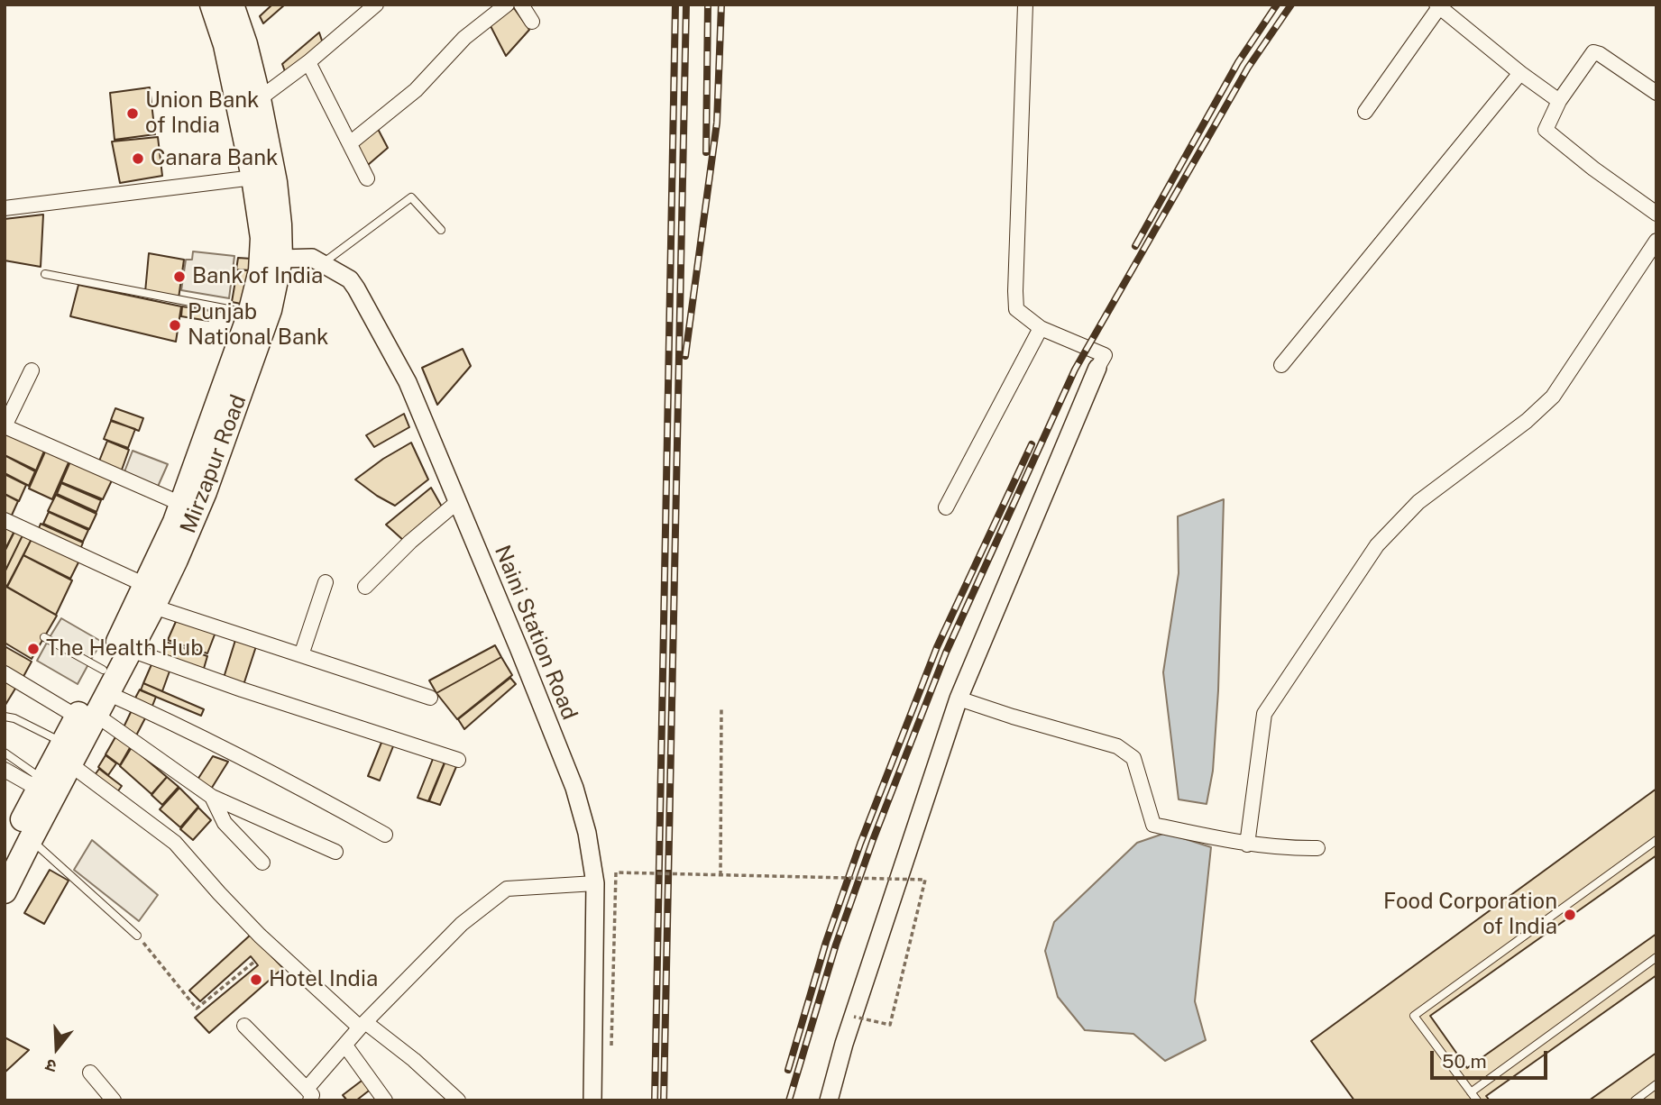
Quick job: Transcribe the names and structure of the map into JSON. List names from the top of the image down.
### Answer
{
  "streets": {
    "highway": ["Mirzapur Road"],
    "street": ["Naini Station Road"]
  },
  "crossings": [
    ["Mirzapur Road", "Naini Station Road"]
  ],
  "places": [
    "Union Bank of India",
    "Canara Bank",
    "Bank of India",
    "Punjab National Bank",
    "The Health Hub",
    "Food Corporation of India",
    "Hotel India"
  ],
  "scale_bar": "50 m",
  "north": "bottom"
}
